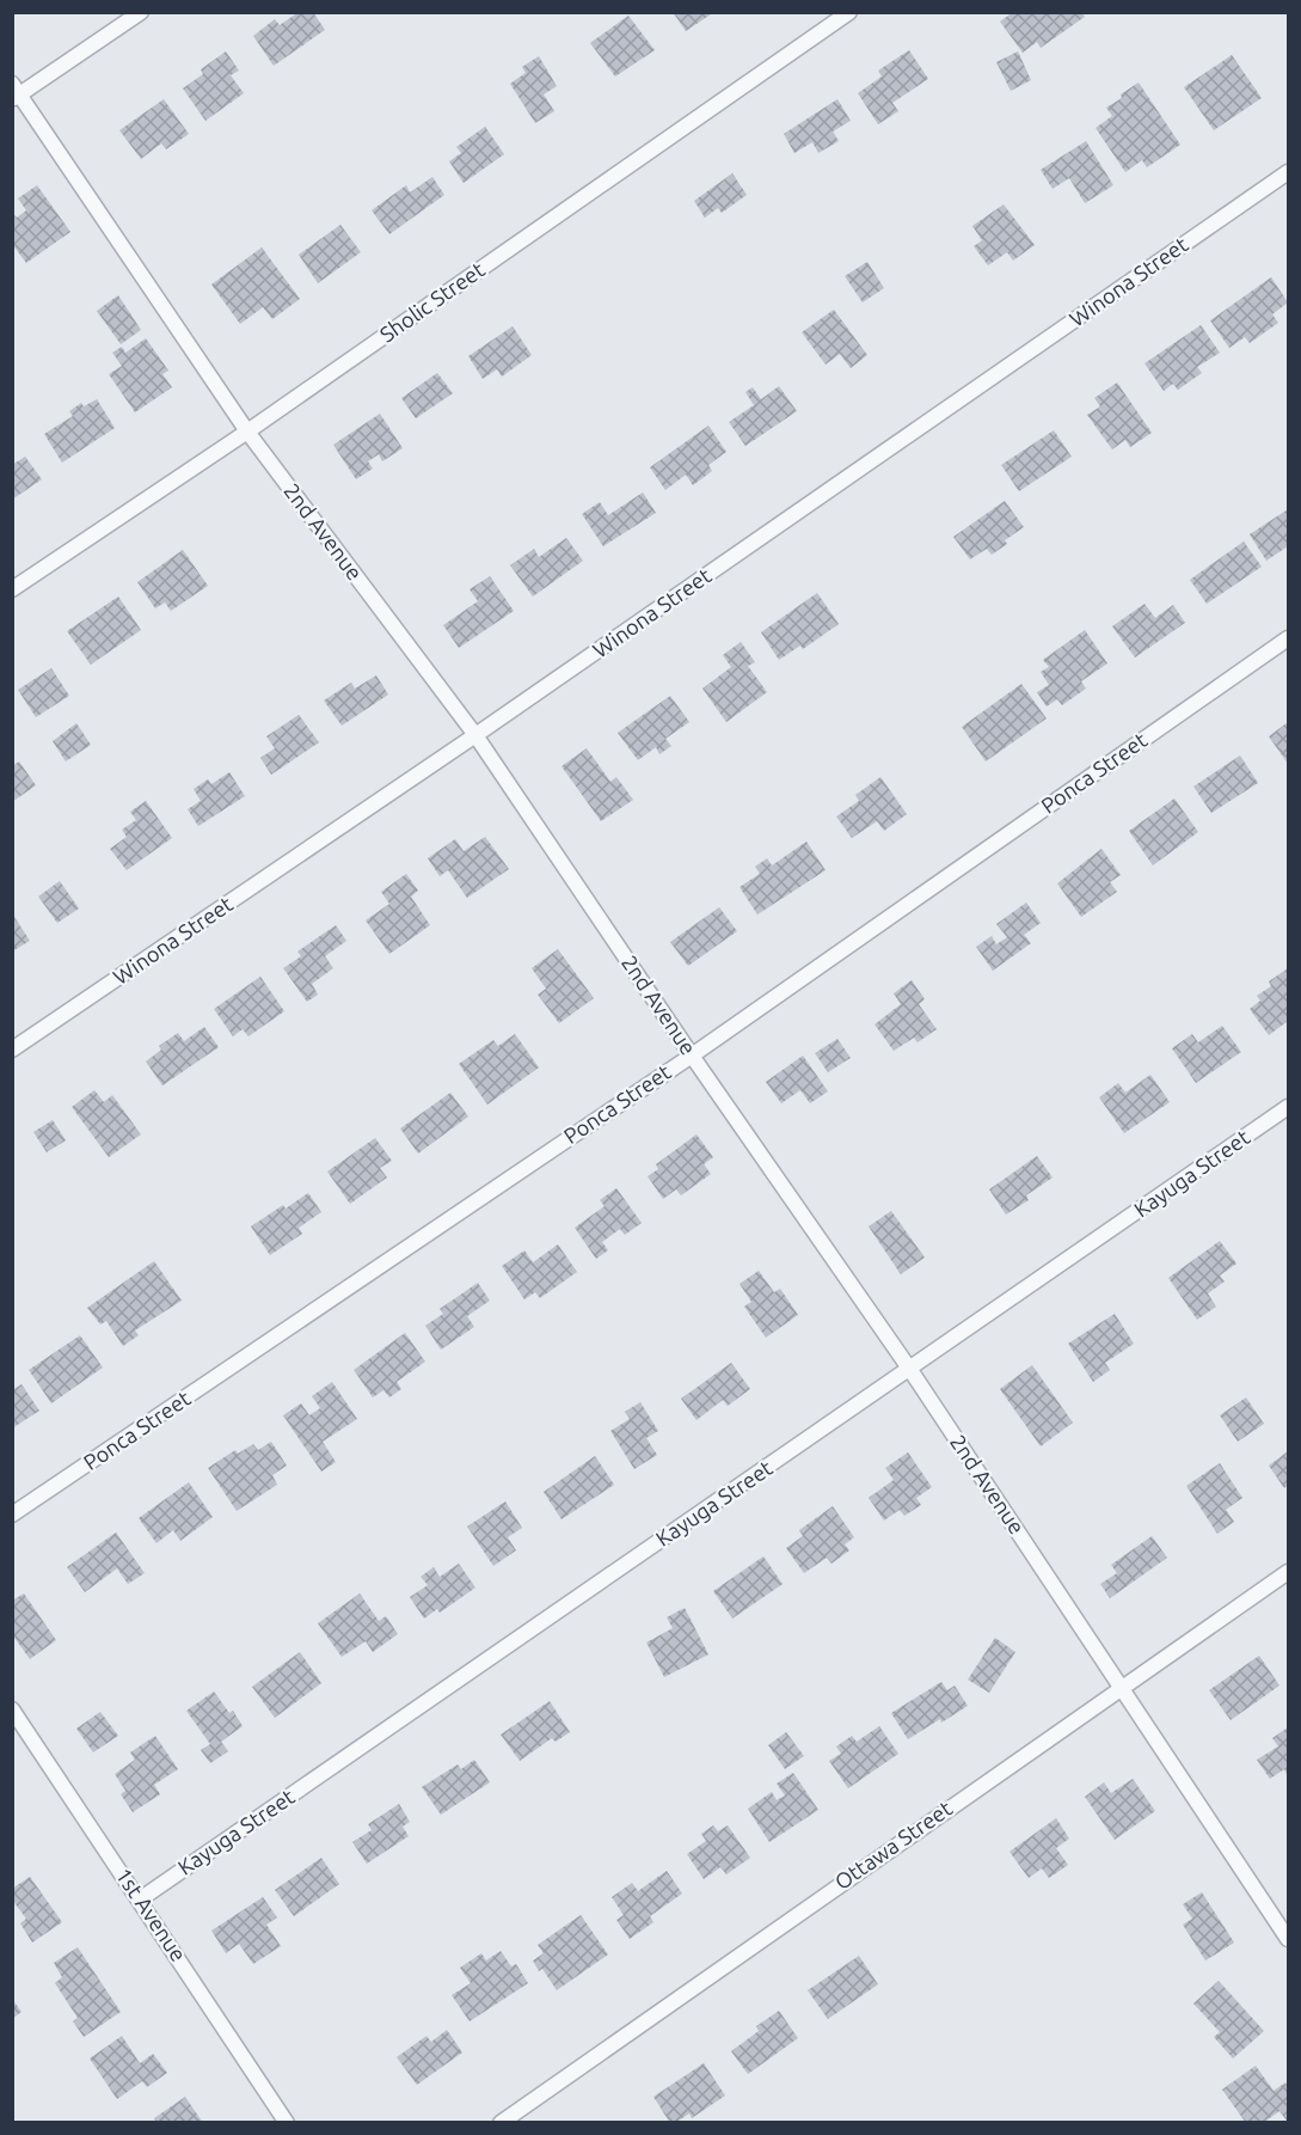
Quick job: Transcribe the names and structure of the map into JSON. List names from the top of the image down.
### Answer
{
  "streets": {
    "street": [
      "Winona Street",
      "Sholic Street",
      "2nd Avenue",
      "Ponca Street",
      "Kayuga Street",
      "Ottawa Street",
      "1st Avenue"
    ]
  },
  "crossings": [
    ["Winona Street", "2nd Avenue"],
    ["Sholic Street", "2nd Avenue"],
    ["2nd Avenue", "Ponca Street"],
    ["2nd Avenue", "Kayuga Street"],
    ["2nd Avenue", "Ottawa Street"],
    ["Kayuga Street", "1st Avenue"]
  ]
}
